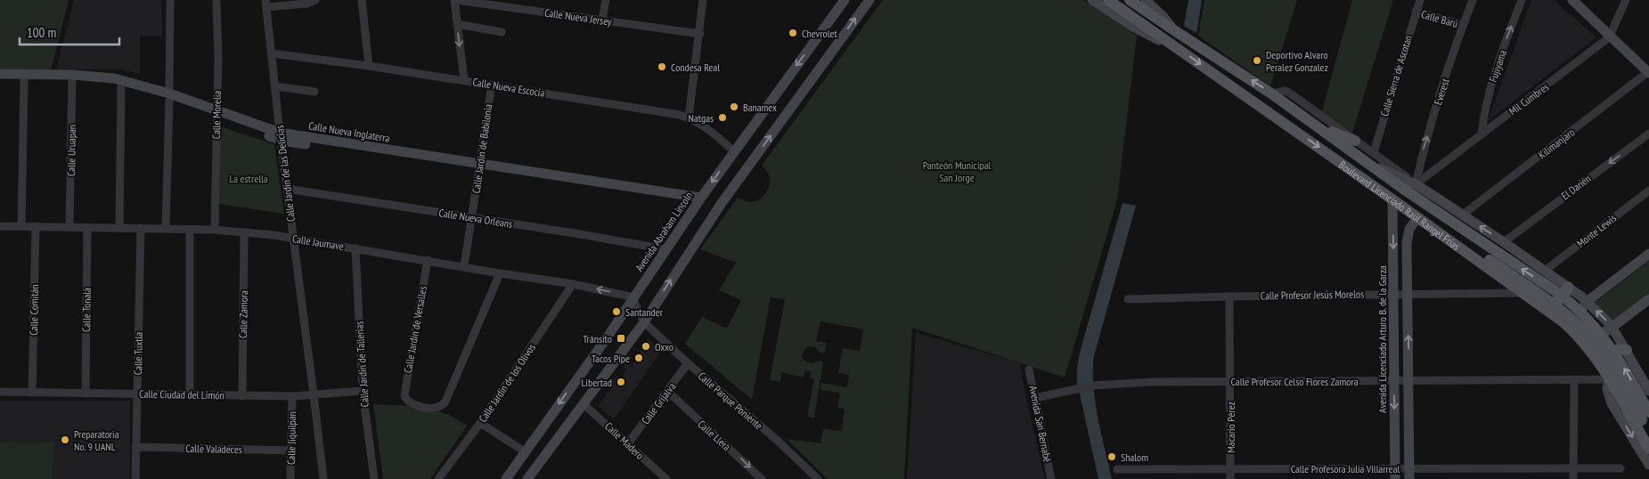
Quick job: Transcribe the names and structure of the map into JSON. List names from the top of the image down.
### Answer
{
  "streets": {
    "main road": ["Boulevard Licenciado Raúl Rangel Frías"],
    "street": [
      "Calle Nueva Jersey",
      "Calle Barú",
      "Fujiyama",
      "Calle Sierra de Ascotan",
      "Calle Nueva Escocia",
      "Everest",
      "Mil Cumbres",
      "Calle Morelia",
      "Calle Nueva Inglaterra",
      "Kilimanjaro",
      "Calle Jardín de Babilonia",
      "Calle Uruapan",
      "Calle Jardín de las Delicias",
      "El Darién",
      "Calle Nueva Orleans",
      "Monte Lewis",
      "Avenida Abraham Lincoln",
      "Calle Jaumave",
      "Calle Profesor Jesús Morelos",
      "Calle Comitán",
      "Calle Tonalá",
      "Calle Zamora",
      "Calle Jardín de Versalles",
      "Avenida Licenciado Arturo B. de la Garza",
      "Calle Tuxtla",
      "Calle Jardín de Tallerías",
      "Calle Profesor Celso Flores Zamora",
      "Calle Jardín de los Olivos",
      "Calle Ciudad del Limón",
      "Calle Parque Poniente",
      "Calle Grijalva",
      "Avenida San Bernabé",
      "Macario Pérez",
      "Calle Llera",
      "Calle Jiquilpan",
      "Calle Madero",
      "Calle Valadeces",
      "Calle Profesora Julia Villarreal"
    ]
  },
  "crossings": [
    ["Calle Barú", "Calle Sierra de Ascotan"],
    ["Calle Barú", "Everest"],
    ["Fujiyama", "Mil Cumbres"],
    ["Calle Nueva Escocia", "Calle Jardín de Babilonia"],
    ["Calle Nueva Escocia", "Calle Jardín de las Delicias"],
    ["Calle Nueva Escocia", "Avenida Abraham Lincoln"],
    ["Everest", "Mil Cumbres"],
    ["Calle Morelia", "Calle Nueva Inglaterra"],
    ["Calle Morelia", "Calle Jaumave"],
    ["Calle Nueva Inglaterra", "Calle Jardín de Babilonia"],
    ["Calle Nueva Inglaterra", "Calle Uruapan"],
    ["Calle Nueva Inglaterra", "Calle Jardín de las Delicias"],
    ["Calle Nueva Inglaterra", "Avenida Abraham Lincoln"],
    ["Calle Jardín de Babilonia", "Calle Nueva Orleans"],
    ["Calle Jardín de Babilonia", "Calle Jaumave"],
    ["Calle Uruapan", "Calle Jaumave"],
    ["Calle Jardín de las Delicias", "Calle Nueva Orleans"],
    ["Calle Jardín de las Delicias", "Calle Jaumave"],
    ["Calle Jardín de las Delicias", "Calle Ciudad del Limón"],
    ["Boulevard Licenciado Raúl Rangel Frías", "Calle Profesor Jesús Morelos"],
    ["Boulevard Licenciado Raúl Rangel Frías", "Avenida Licenciado Arturo B. de la Garza"],
    ["Boulevard Licenciado Raúl Rangel Frías", "Calle Profesor Celso Flores Zamora"],
    ["Calle Nueva Orleans", "Avenida Abraham Lincoln"],
    ["Avenida Abraham Lincoln", "Calle Jaumave"],
    ["Calle Jaumave", "Calle Comitán"],
    ["Calle Jaumave", "Calle Tonalá"],
    ["Calle Jaumave", "Calle Zamora"],
    ["Calle Jaumave", "Calle Jardín de Versalles"],
    ["Calle Jaumave", "Calle Tuxtla"],
    ["Calle Jaumave", "Calle Jardín de Tallerías"],
    ["Calle Jaumave", "Calle Jardín de los Olivos"],
    ["Calle Profesor Jesús Morelos", "Avenida Licenciado Arturo B. de la Garza"],
    ["Calle Profesor Jesús Morelos", "Macario Pérez"],
    ["Calle Comitán", "Calle Ciudad del Limón"],
    ["Calle Tonalá", "Calle Ciudad del Limón"],
    ["Calle Zamora", "Calle Ciudad del Limón"],
    ["Avenida Licenciado Arturo B. de la Garza", "Calle Profesor Celso Flores Zamora"],
    ["Avenida Licenciado Arturo B. de la Garza", "Calle Profesora Julia Villarreal"],
    ["Calle Tuxtla", "Calle Ciudad del Limón"],
    ["Calle Tuxtla", "Calle Valadeces"],
    ["Calle Jardín de Tallerías", "Calle Ciudad del Limón"],
    ["Calle Profesor Celso Flores Zamora", "Avenida San Bernabé"],
    ["Calle Profesor Celso Flores Zamora", "Macario Pérez"],
    ["Calle Ciudad del Limón", "Calle Jiquilpan"],
    ["Calle Parque Poniente", "Calle Grijalva"],
    ["Calle Grijalva", "Calle Llera"],
    ["Calle Grijalva", "Calle Madero"],
    ["Macario Pérez", "Calle Profesora Julia Villarreal"],
    ["Calle Jiquilpan", "Calle Valadeces"]
  ],
  "one_way": [
    "Fujiyama",
    "Everest",
    "El Darién",
    "Calle Llera"
  ],
  "parks": ["Panteón Municipal San Jorge", "La estrella"],
  "places": {
    "other": [
      "Chevrolet",
      "Deportivo Alvaro Peralez Gonzalez",
      "Condesa Real",
      "Banamex",
      "Natgas",
      "Santander",
      "Oxxo",
      "Tacos Pipe",
      "Libertad",
      "Preparatoria No. 9 UANL",
      "Shalom"
    ],
    "transit": ["Tránsito"]
  },
  "scale_bar": "100 m"
}
